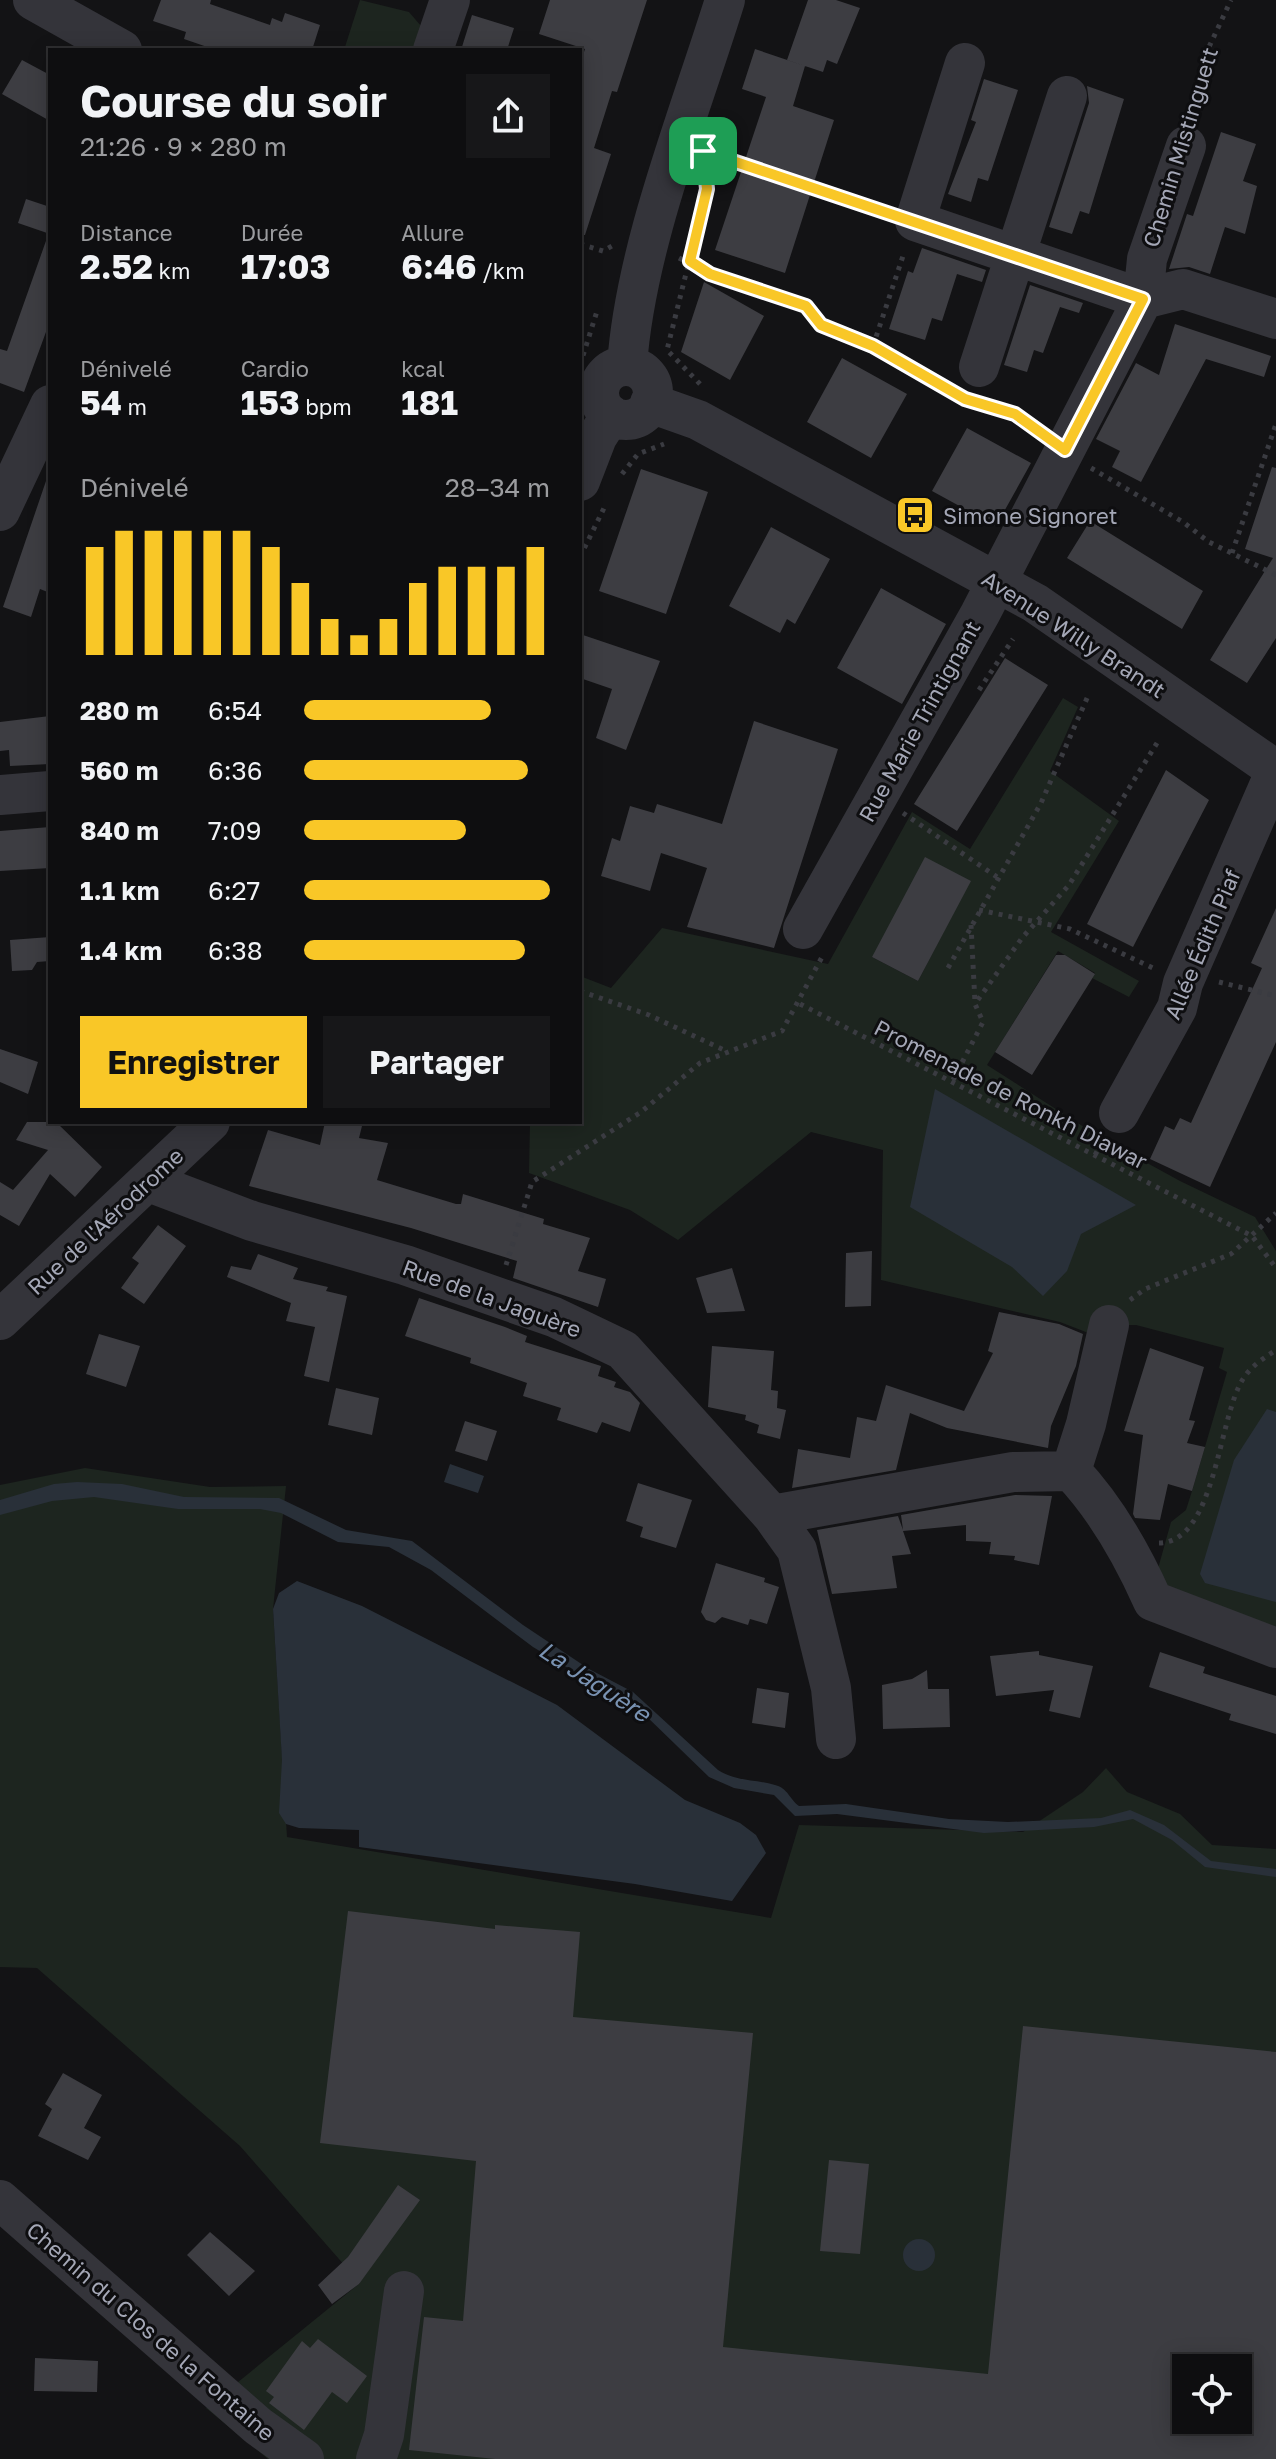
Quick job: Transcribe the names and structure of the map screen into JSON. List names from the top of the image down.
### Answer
{
  "streets": {
    "street": [
      "Chemin Mistinguett",
      "Avenue Willy Brandt",
      "Rue Marie Trintignant",
      "Allée Édith Piaf",
      "Rue de l'Aérodrome",
      "Rue de la Jaguère",
      "Chemin du Clos de la Fontaine"
    ],
    "path": ["Promenade de Ronkh Diawar"]
  },
  "crossings": [
    ["Chemin Mistinguett", "Rue Marie Trintignant"],
    ["Avenue Willy Brandt", "Rue Marie Trintignant"],
    ["Avenue Willy Brandt", "Allée Édith Piaf"],
    ["Promenade de Ronkh Diawar", "Rue de la Jaguère"],
    ["Rue de l'Aérodrome", "Rue de la Jaguère"]
  ],
  "water": ["La Jaguère"],
  "places": {
    "bus stop": ["Simone Signoret"]
  },
  "page": {
    "heading": ["Course du soir", "21:26 · 9 × 280 m"],
    "stats": [
      ["Distance", "2.52 km"],
      ["Durée", "17:03"],
      ["Allure", "6:46 /km"],
      ["Dénivelé", "54 m"],
      ["Cardio", "153 bpm"],
      ["kcal", "181"]
    ],
    "chart": ["Dénivelé", "28–34 m"],
    "list": [
      {
        "name": "280 m",
        "note": "6:54"
      },
      {
        "name": "560 m",
        "note": "6:36"
      },
      {
        "name": "840 m",
        "note": "7:09"
      },
      {
        "name": "1.1 km",
        "note": "6:27"
      },
      {
        "name": "1.4 km",
        "note": "6:38"
      }
    ],
    "buttons": ["Enregistrer", "Partager"]
  }
}
